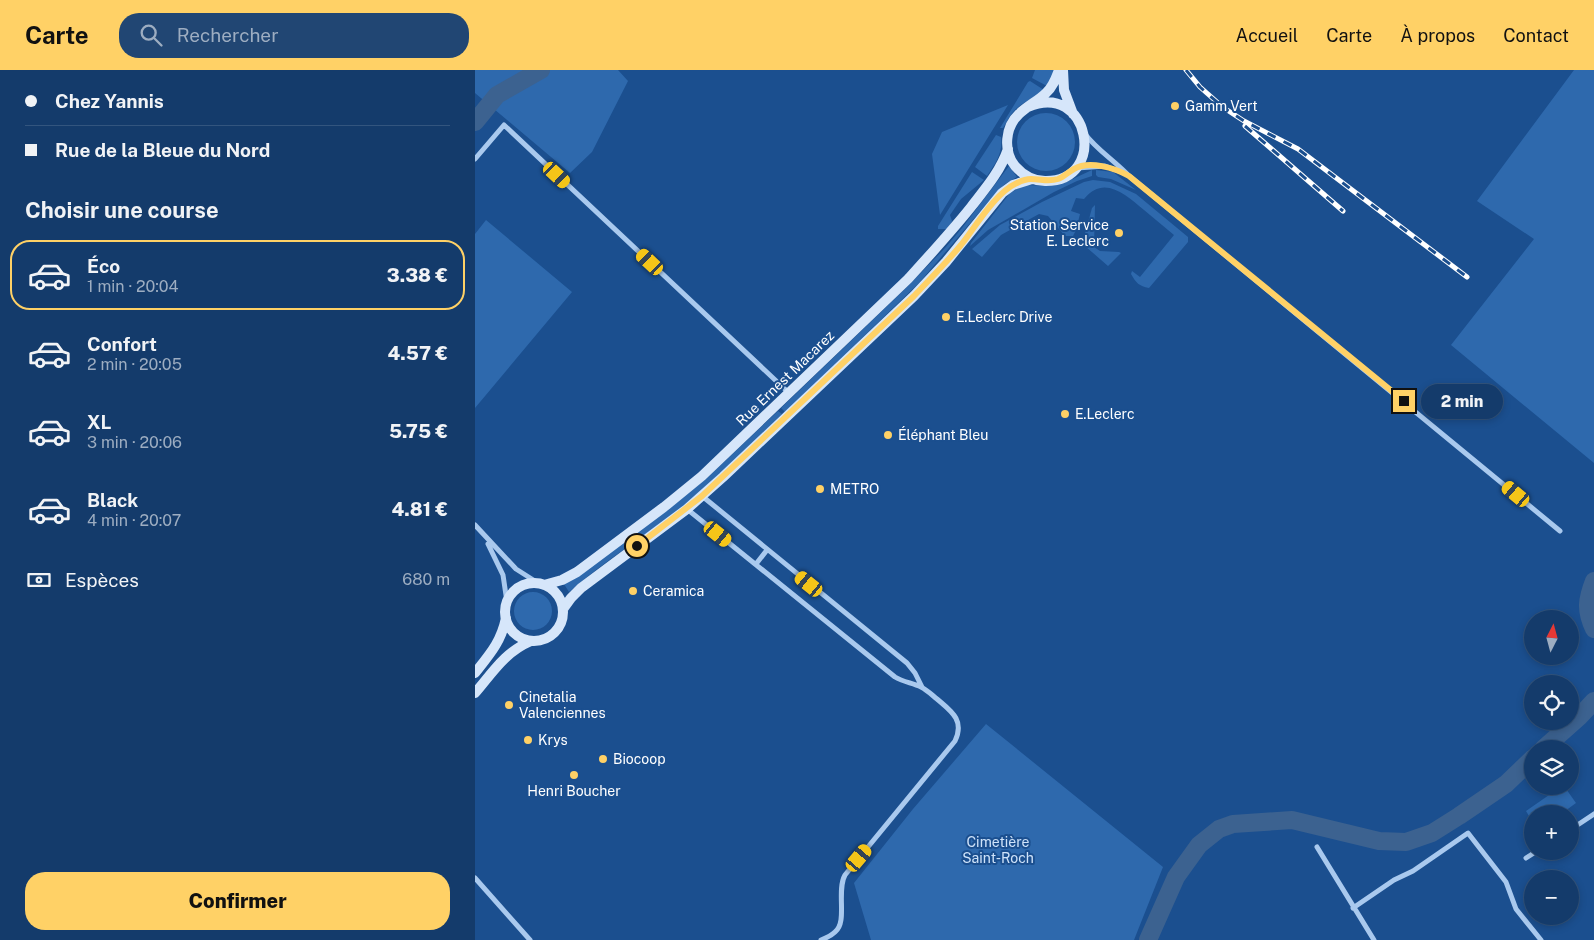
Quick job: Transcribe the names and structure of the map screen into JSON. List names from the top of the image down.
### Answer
{
  "streets": {
    "main road": ["Rue Ernest Macarez"]
  },
  "parks": ["Cimetière Saint-Roch"],
  "places": [
    "Gamm Vert",
    "Station Service E. Leclerc",
    "E.Leclerc Drive",
    "E.Leclerc",
    "Éléphant Bleu",
    "METRO",
    "Ceramica",
    "Cinetalia Valenciennes",
    "Krys",
    "Biocoop",
    "Henri Boucher"
  ],
  "north": "top",
  "page": {
    "header": "Carte",
    "search": "Rechercher",
    "nav": [
      "Accueil",
      "Carte",
      "À propos",
      "Contact"
    ],
    "banner": ["Chez Yannis", "Rue de la Bleue du Nord"],
    "heading": "Choisir une course",
    "list": [
      {
        "name": "Éco",
        "note": "1 min · 20:04",
        "value": "3.38 €"
      },
      {
        "name": "Confort",
        "note": "2 min · 20:05",
        "value": "4.57 €"
      },
      {
        "name": "XL",
        "note": "3 min · 20:06",
        "value": "5.75 €"
      },
      {
        "name": "Black",
        "note": "4 min · 20:07",
        "value": "4.81 €"
      }
    ],
    "bubble": "2 min",
    "pay": ["Espèces", "680 m"],
    "map_buttons": ["+", "−"],
    "buttons": "Confirmer"
  }
}
